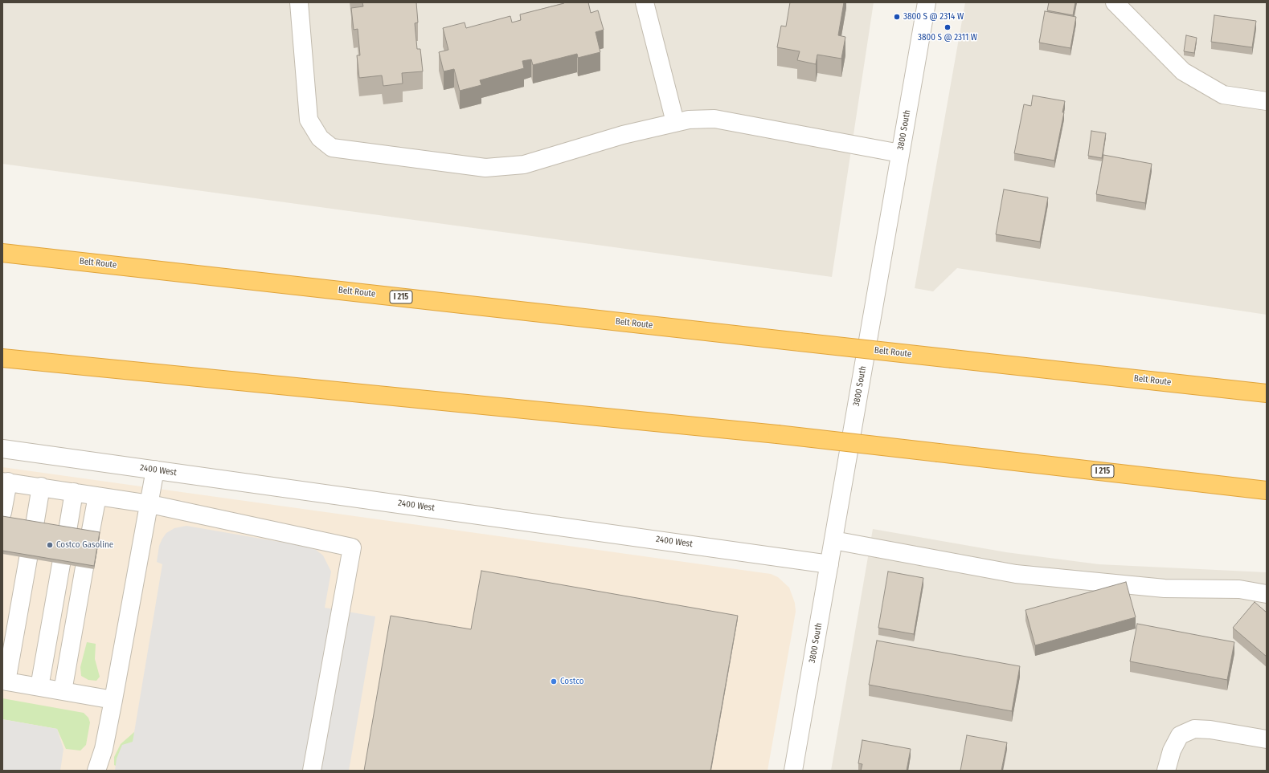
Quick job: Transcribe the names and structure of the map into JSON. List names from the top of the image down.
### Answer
{
  "streets": {
    "highway": ["Belt Route", "I 215"],
    "street": ["3800 South", "2400 West"]
  },
  "crossings": [
    ["3800 South", "2400 West"]
  ],
  "places": [
    "3800 S @ 2314 W",
    "3800 S @ 2311 W",
    "Costco Gasoline",
    "Costco"
  ]
}
